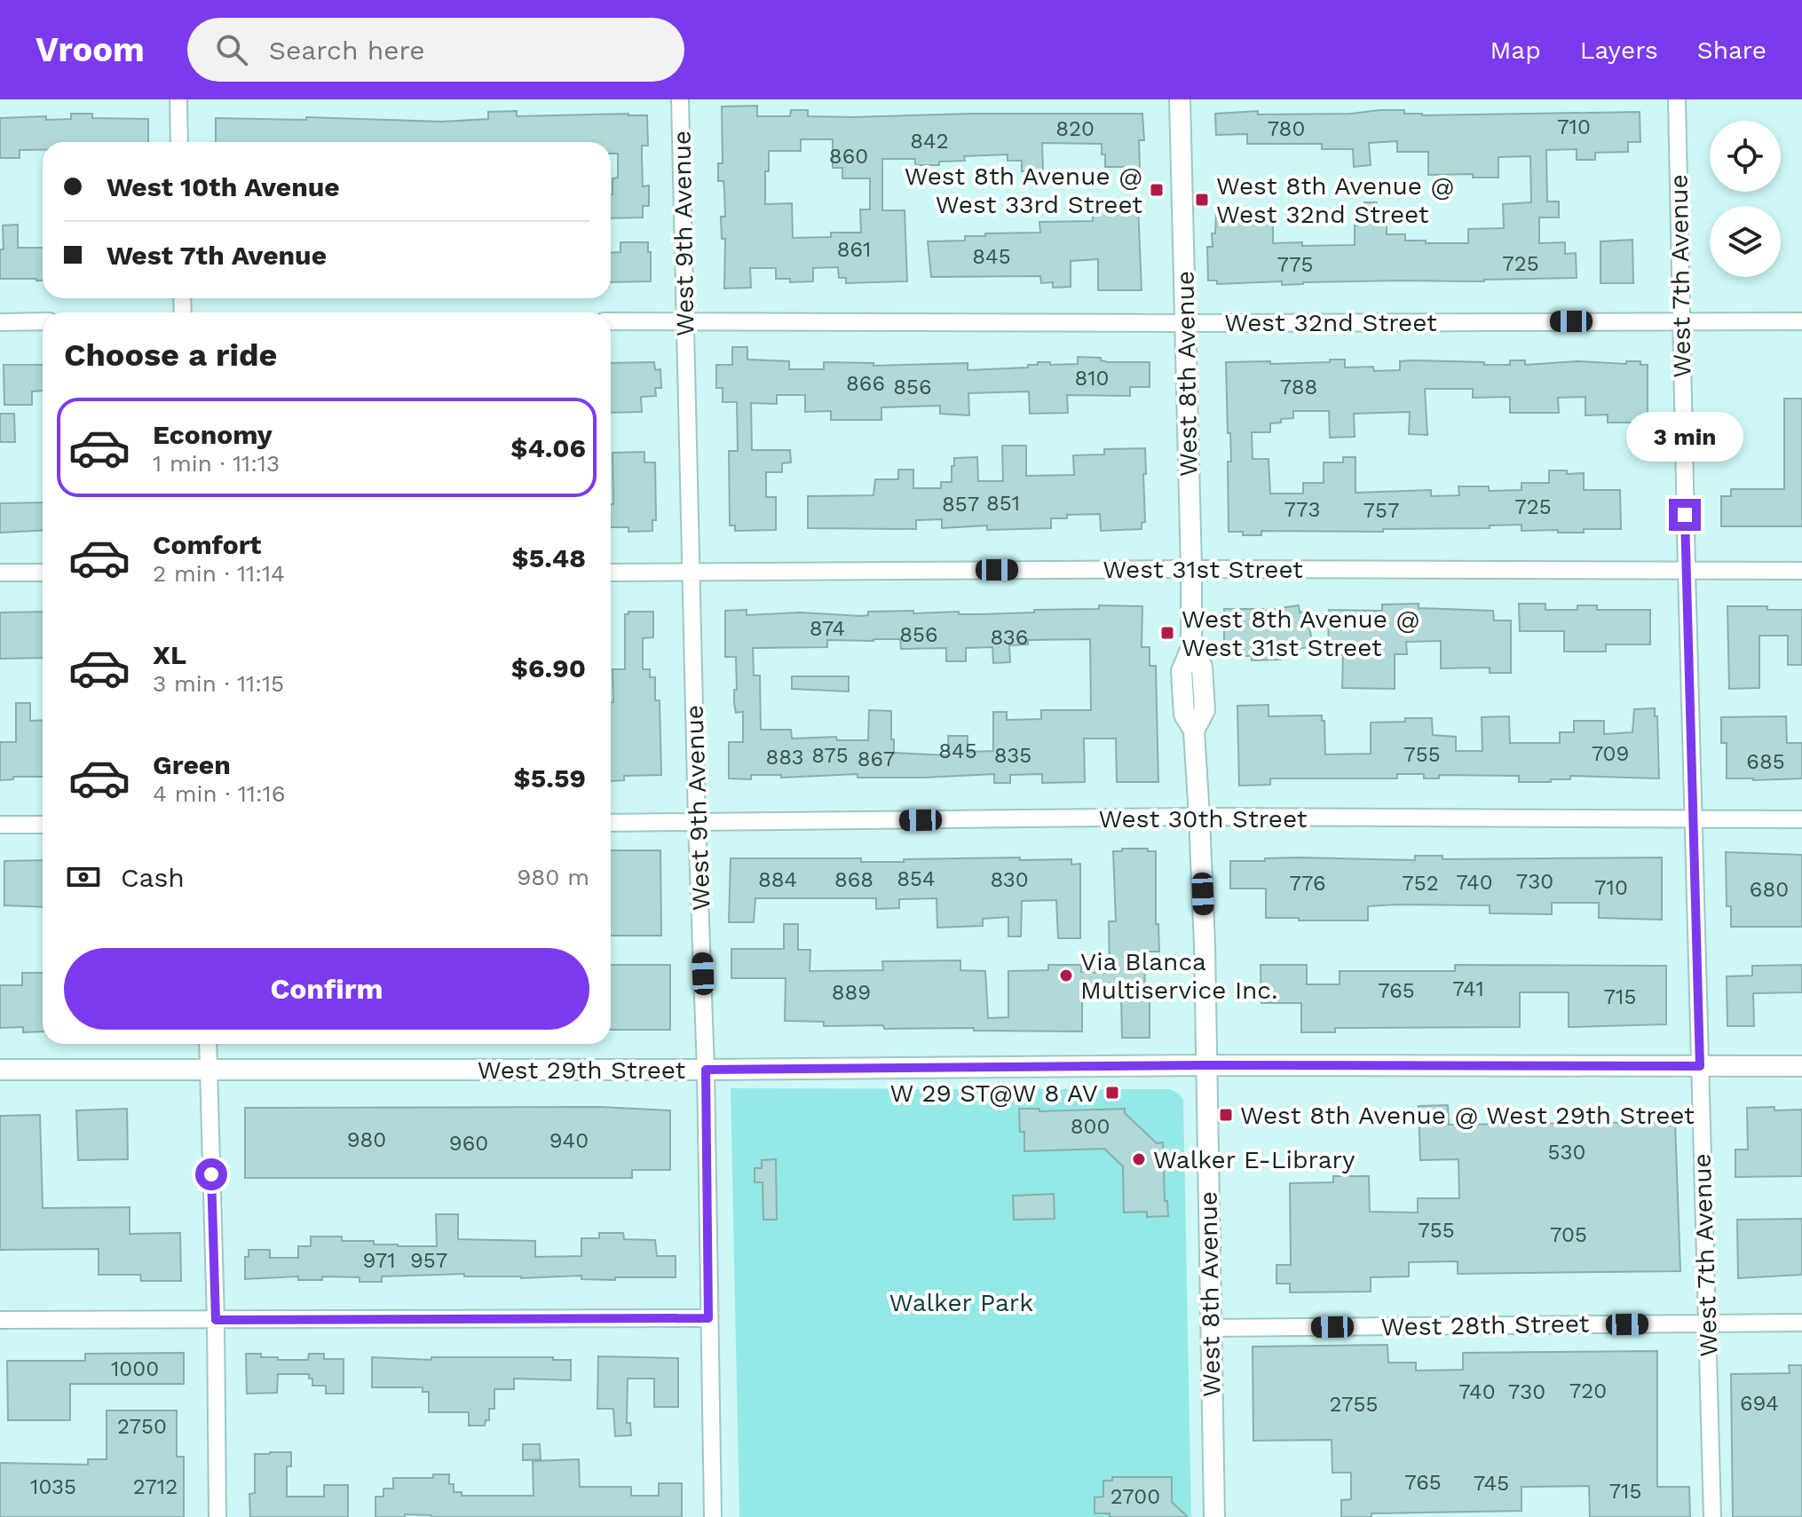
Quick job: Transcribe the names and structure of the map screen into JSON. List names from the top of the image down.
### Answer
{
  "streets": {
    "street": [
      "West 9th Avenue",
      "West 7th Avenue",
      "West 32nd Street",
      "West 8th Avenue",
      "West 31st Street",
      "West 30th Street",
      "West 29th Street",
      "West 28th Street"
    ]
  },
  "crossings": [
    ["West 9th Avenue", "West 32nd Street"],
    ["West 9th Avenue", "West 31st Street"],
    ["West 9th Avenue", "West 30th Street"],
    ["West 9th Avenue", "West 29th Street"],
    ["West 7th Avenue", "West 32nd Street"],
    ["West 7th Avenue", "West 31st Street"],
    ["West 7th Avenue", "West 30th Street"],
    ["West 7th Avenue", "West 29th Street"],
    ["West 7th Avenue", "West 28th Street"],
    ["West 32nd Street", "West 8th Avenue"],
    ["West 8th Avenue", "West 31st Street"],
    ["West 8th Avenue", "West 30th Street"],
    ["West 8th Avenue", "West 29th Street"],
    ["West 8th Avenue", "West 28th Street"]
  ],
  "parks": ["Walker Park"],
  "places": {
    "transit": [
      "West 8th Avenue @ West 33rd Street",
      "West 8th Avenue @ West 32nd Street",
      "West 8th Avenue @ West 31st Street",
      "W 29 ST@W 8 AV",
      "West 8th Avenue @ West 29th Street"
    ],
    "other": ["Via Blanca Multiservice Inc.", "Walker E-Library"]
  },
  "house_numbers": [
    "710",
    "820",
    "780",
    "842",
    "860",
    "861",
    "845",
    "725",
    "775",
    "810",
    "866",
    "856",
    "788",
    "851",
    "857",
    "725",
    "773",
    "757",
    "874",
    "856",
    "836",
    "845",
    "709",
    "755",
    "875",
    "835",
    "883",
    "867",
    "685",
    "854",
    "884",
    "868",
    "830",
    "730",
    "740",
    "776",
    "752",
    "710",
    "680",
    "741",
    "765",
    "889",
    "715",
    "800",
    "980",
    "940",
    "960",
    "530",
    "755",
    "705",
    "971",
    "957",
    "1000",
    "720",
    "740",
    "730",
    "694",
    "2755",
    "2750",
    "765",
    "745",
    "1035",
    "2712",
    "715",
    "2700"
  ],
  "page": {
    "header": "Vroom",
    "search": "Search here",
    "nav": ["Map", "Layers", "Share"],
    "banner": ["West 10th Avenue", "West 7th Avenue"],
    "heading": "Choose a ride",
    "list": [
      {
        "name": "Economy",
        "note": "1 min · 11:13",
        "value": "$4.06"
      },
      {
        "name": "Comfort",
        "note": "2 min · 11:14",
        "value": "$5.48"
      },
      {
        "name": "XL",
        "note": "3 min · 11:15",
        "value": "$6.90"
      },
      {
        "name": "Green",
        "note": "4 min · 11:16",
        "value": "$5.59"
      }
    ],
    "bubble": "3 min",
    "pay": ["Cash", "980 m"],
    "buttons": "Confirm"
  }
}
